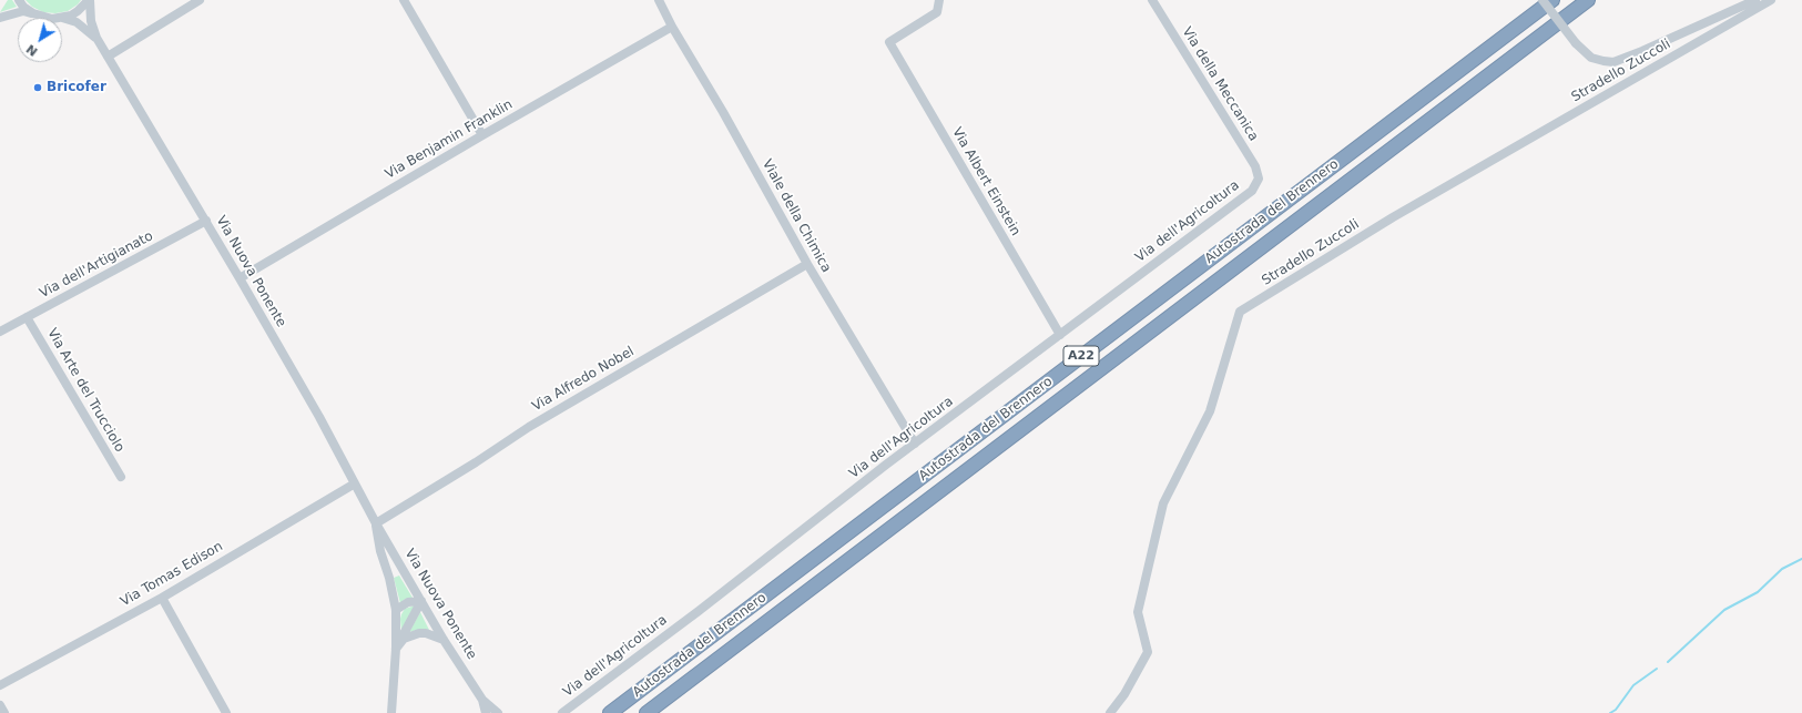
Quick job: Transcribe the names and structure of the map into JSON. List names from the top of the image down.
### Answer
{
  "streets": {
    "highway": ["Autostrada del Brennero", "A22"],
    "street": [
      "Stradello Zuccoli",
      "Via della Meccanica",
      "Via Benjamin Franklin",
      "Via Albert Einstein",
      "Viale della Chimica",
      "Via dell'Agricoltura",
      "Via dell'Artigianato",
      "Via Nuova Ponente",
      "Via Alfredo Nobel",
      "Via Arte del Trucciolo",
      "Via Tomas Edison"
    ]
  },
  "crossings": [
    ["Via della Meccanica", "Via dell'Agricoltura"],
    ["Via Benjamin Franklin", "Viale della Chimica"],
    ["Via Benjamin Franklin", "Via Nuova Ponente"],
    ["Via Albert Einstein", "Via dell'Agricoltura"],
    ["Viale della Chimica", "Via dell'Agricoltura"],
    ["Viale della Chimica", "Via Alfredo Nobel"],
    ["Via dell'Artigianato", "Via Nuova Ponente"],
    ["Via dell'Artigianato", "Via Arte del Trucciolo"],
    ["Via Nuova Ponente", "Via Alfredo Nobel"],
    ["Via Nuova Ponente", "Via Tomas Edison"]
  ],
  "places": ["Bricofer"],
  "north": "bottom left"
}
